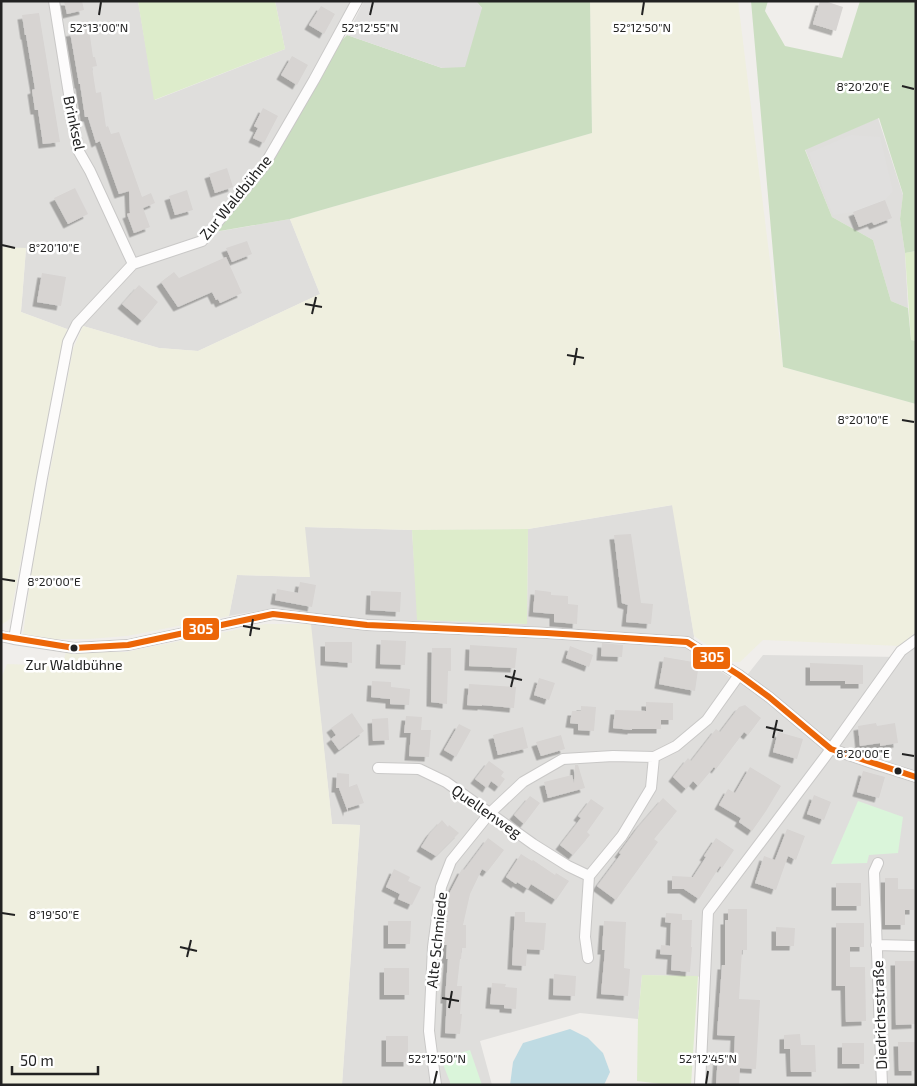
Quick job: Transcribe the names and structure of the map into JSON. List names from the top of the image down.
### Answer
{
  "streets": {
    "street": [
      "Brinksel",
      "Zur Waldbühne",
      "Quellenweg",
      "Alte Schmiede",
      "Diedrichsstraße"
    ]
  },
  "crossings": [
    ["Brinksel", "Zur Waldbühne"],
    ["Quellenweg", "Alte Schmiede"]
  ],
  "places": ["Zur Waldbühne"],
  "lines": ["transit line 305"],
  "scale_bar": "50 m",
  "coordinates": [
    "52°13'00\"N",
    "52°12'55\"N",
    "52°12'50\"N",
    "8°20'20\"E",
    "8°20'10\"E",
    "8°20'00\"E",
    "8°19'50\"E",
    "52°12'45\"N"
  ]
}
